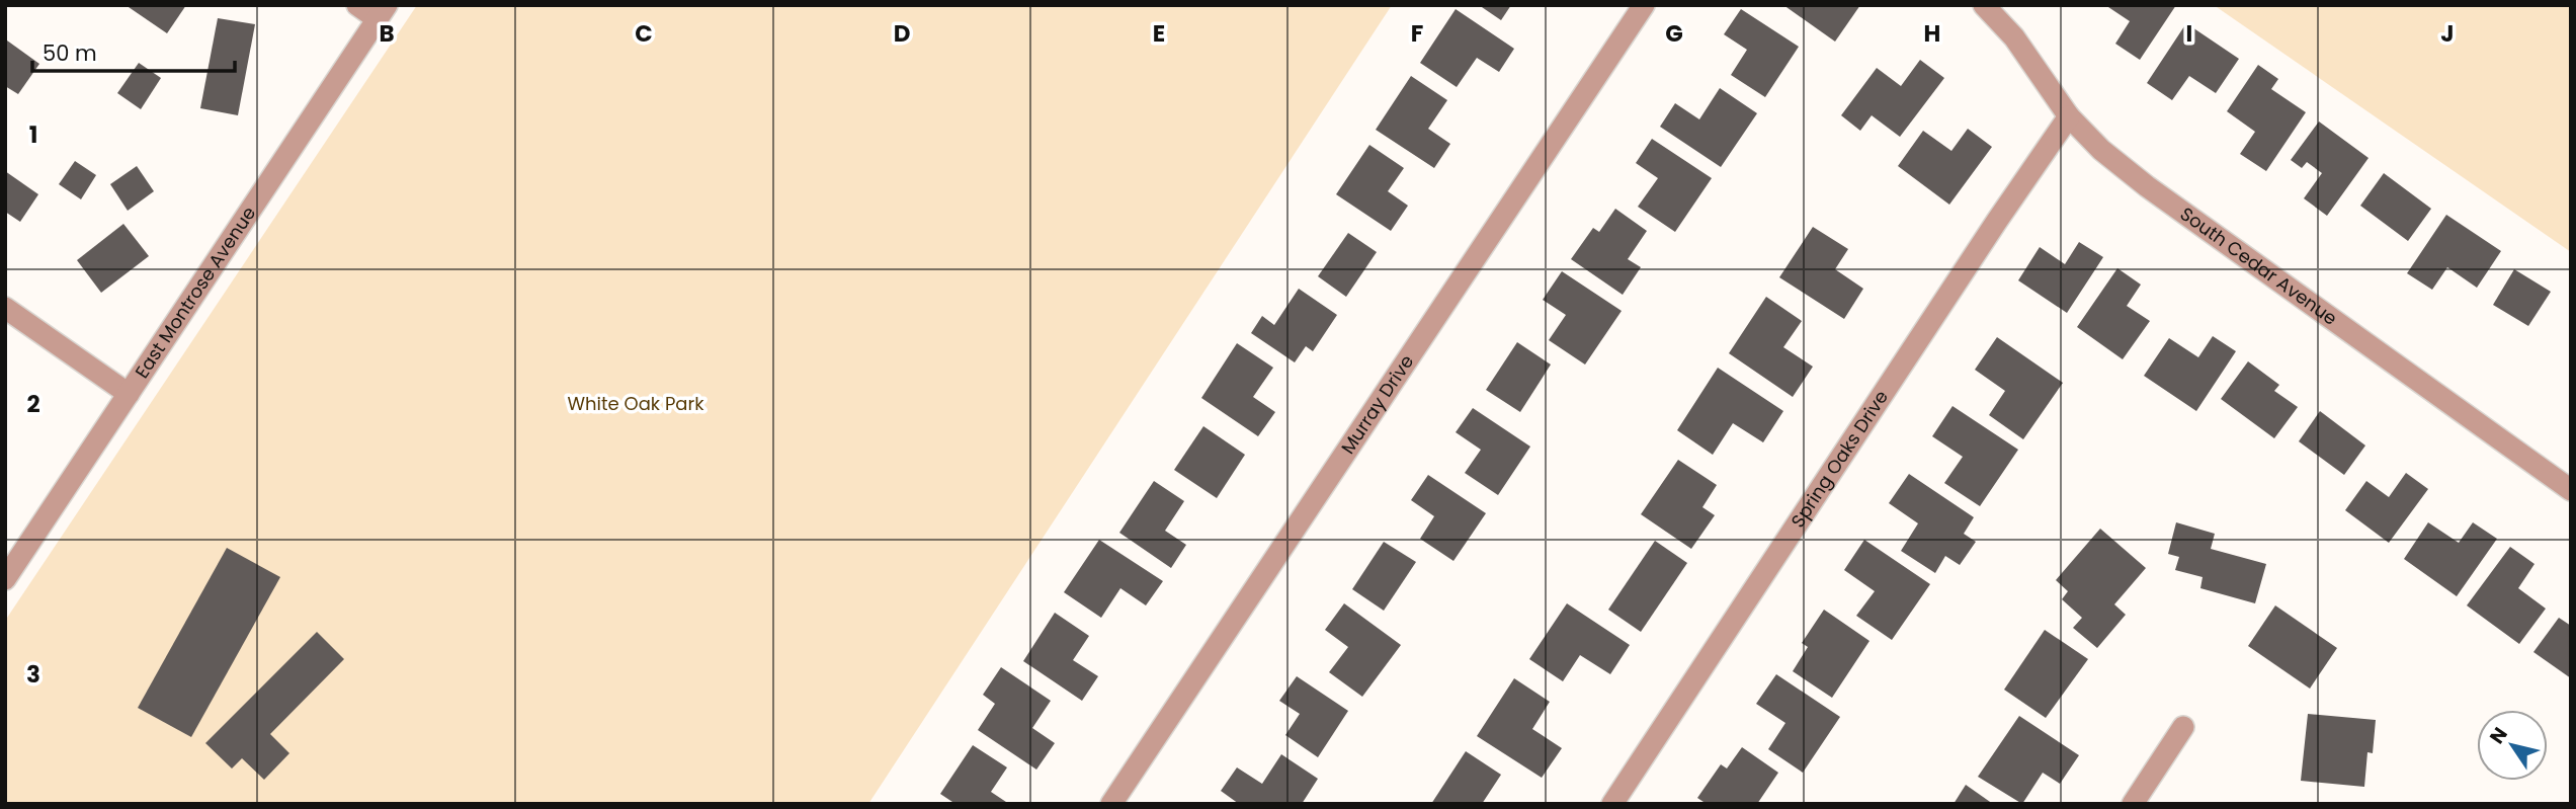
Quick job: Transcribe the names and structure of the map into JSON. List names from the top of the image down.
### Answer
{
  "streets": {
    "street": [
      "South Cedar Avenue",
      "East Montrose Avenue",
      "Murray Drive",
      "Spring Oaks Drive"
    ]
  },
  "crossings": [
    ["South Cedar Avenue", "Spring Oaks Drive"]
  ],
  "parks": ["White Oak Park"],
  "scale_bar": "50 m",
  "north": "top left",
  "grid": {
    "columns": [
      "B",
      "C",
      "D",
      "E",
      "F",
      "G",
      "H",
      "I",
      "J"
    ],
    "rows": ["1", "2", "3"]
  }
}
